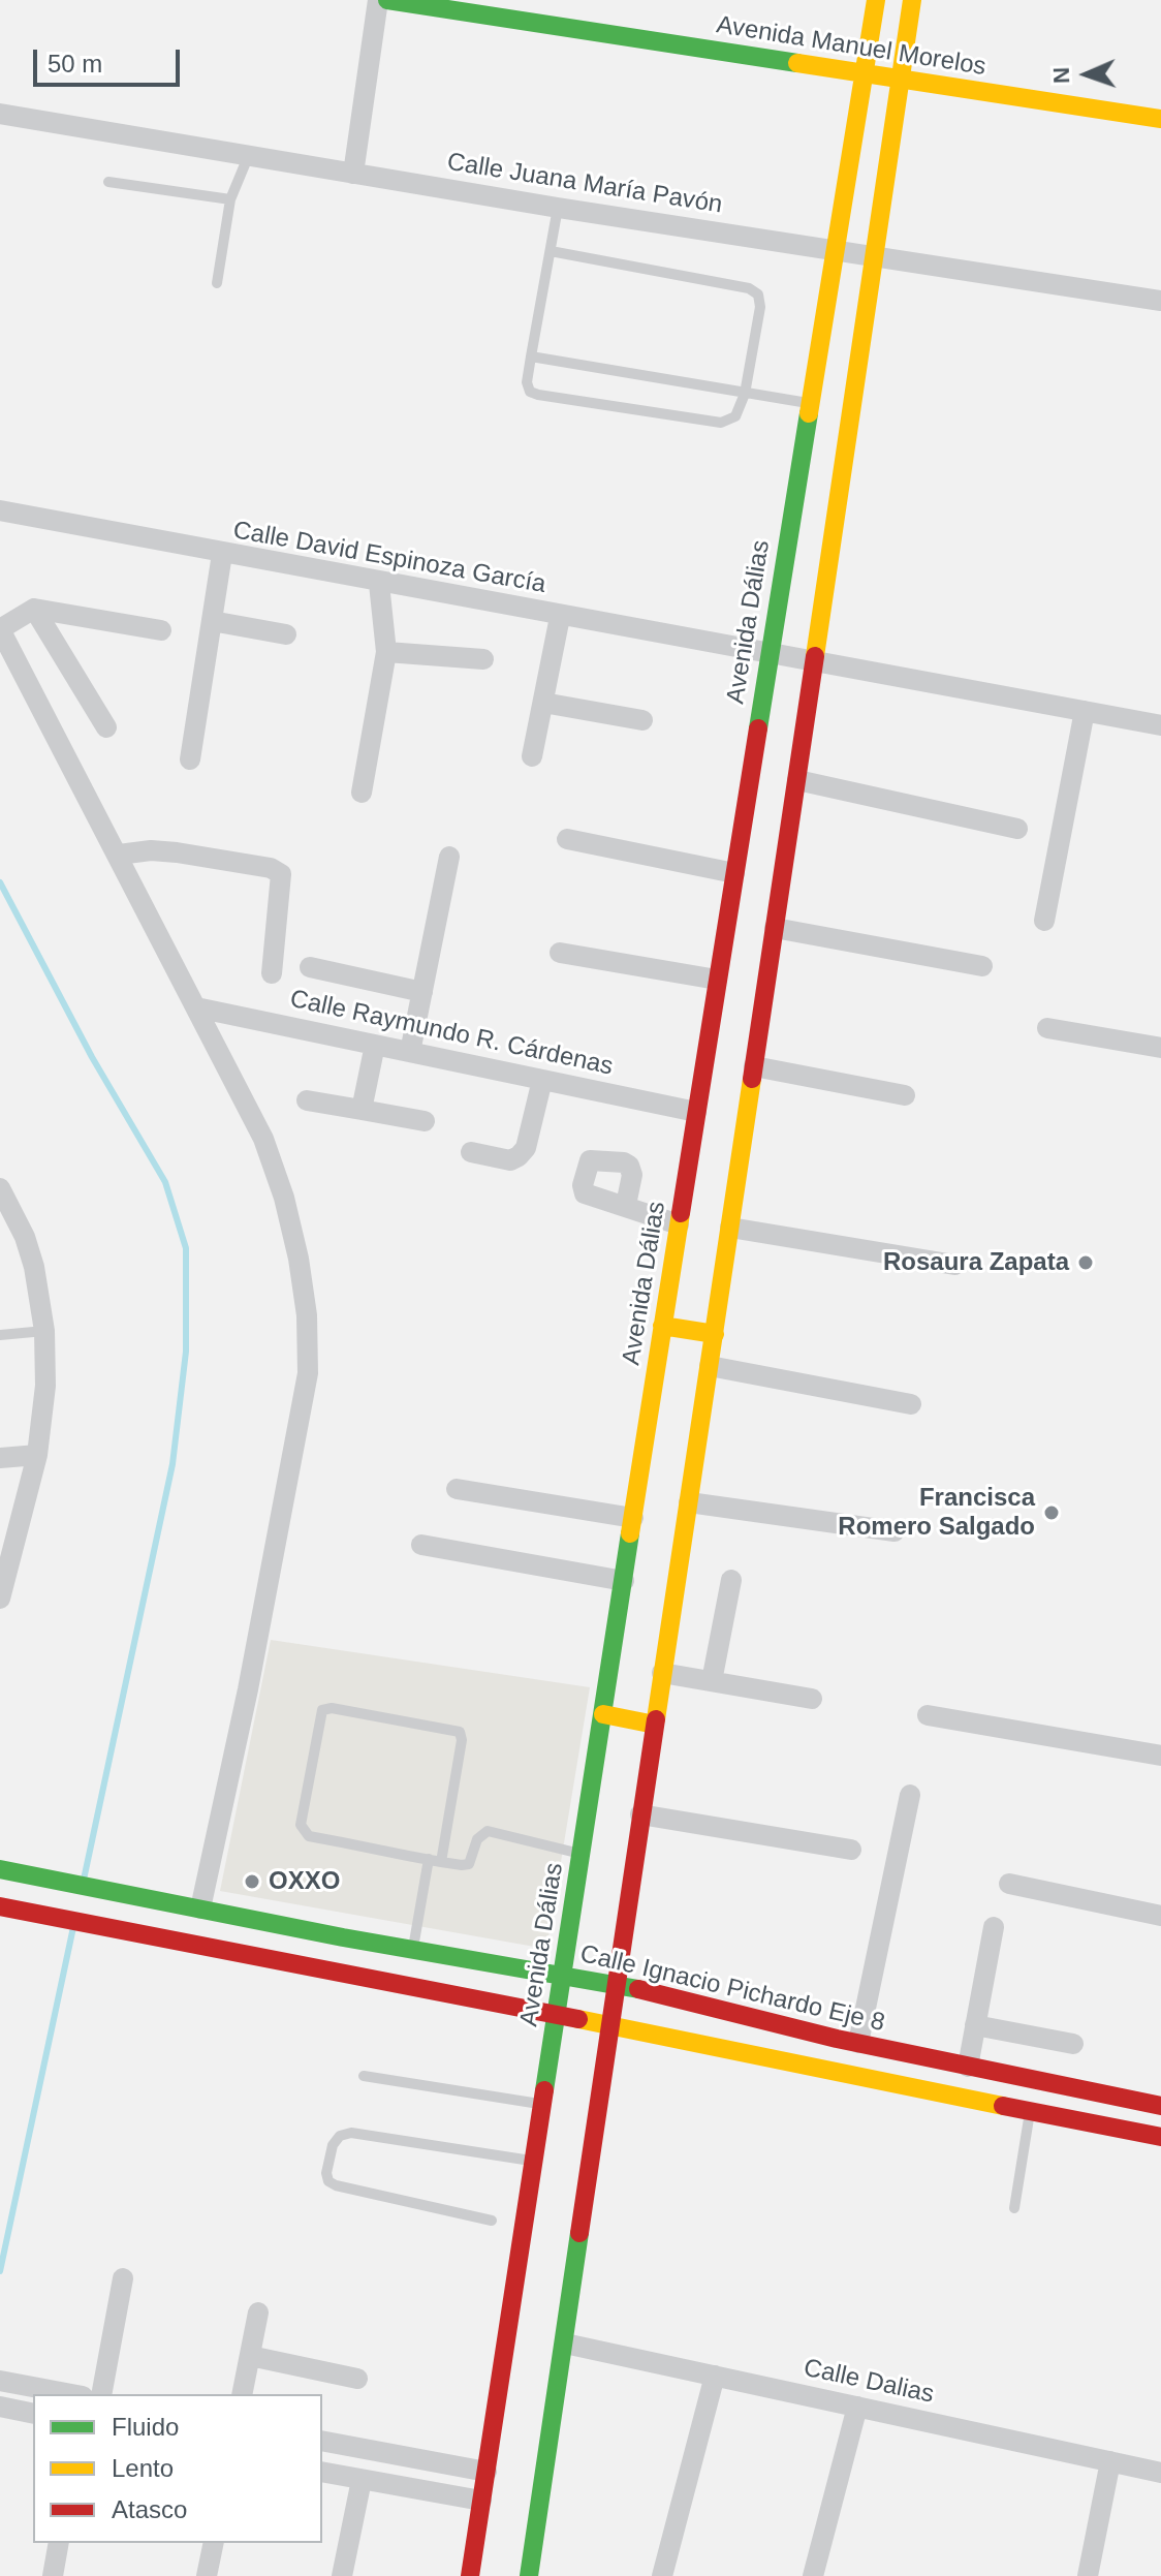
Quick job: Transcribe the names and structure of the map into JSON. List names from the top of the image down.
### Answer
{
  "streets": {
    "main road": ["Avenida Manuel Morelos", "Avenida Dálias", "Calle Ignacio Pichardo Eje 8"],
    "street": [
      "Calle Juana María Pavón",
      "Calle David Espinoza García",
      "Calle Raymundo R. Cárdenas",
      "Calle Dalias"
    ]
  },
  "crossings": [
    ["Avenida Manuel Morelos", "Avenida Dálias"],
    ["Calle Juana María Pavón", "Avenida Dálias"],
    ["Calle David Espinoza García", "Avenida Dálias"],
    ["Avenida Dálias", "Calle Raymundo R. Cárdenas"],
    ["Avenida Dálias", "Calle Ignacio Pichardo Eje 8"],
    ["Avenida Dálias", "Calle Dalias"]
  ],
  "places": ["Rosaura Zapata", "Francisca Romero Salgado", "OXXO"],
  "legend": ["Fluido", "Lento", "Atasco"],
  "scale_bar": "50 m",
  "north": "left"
}
